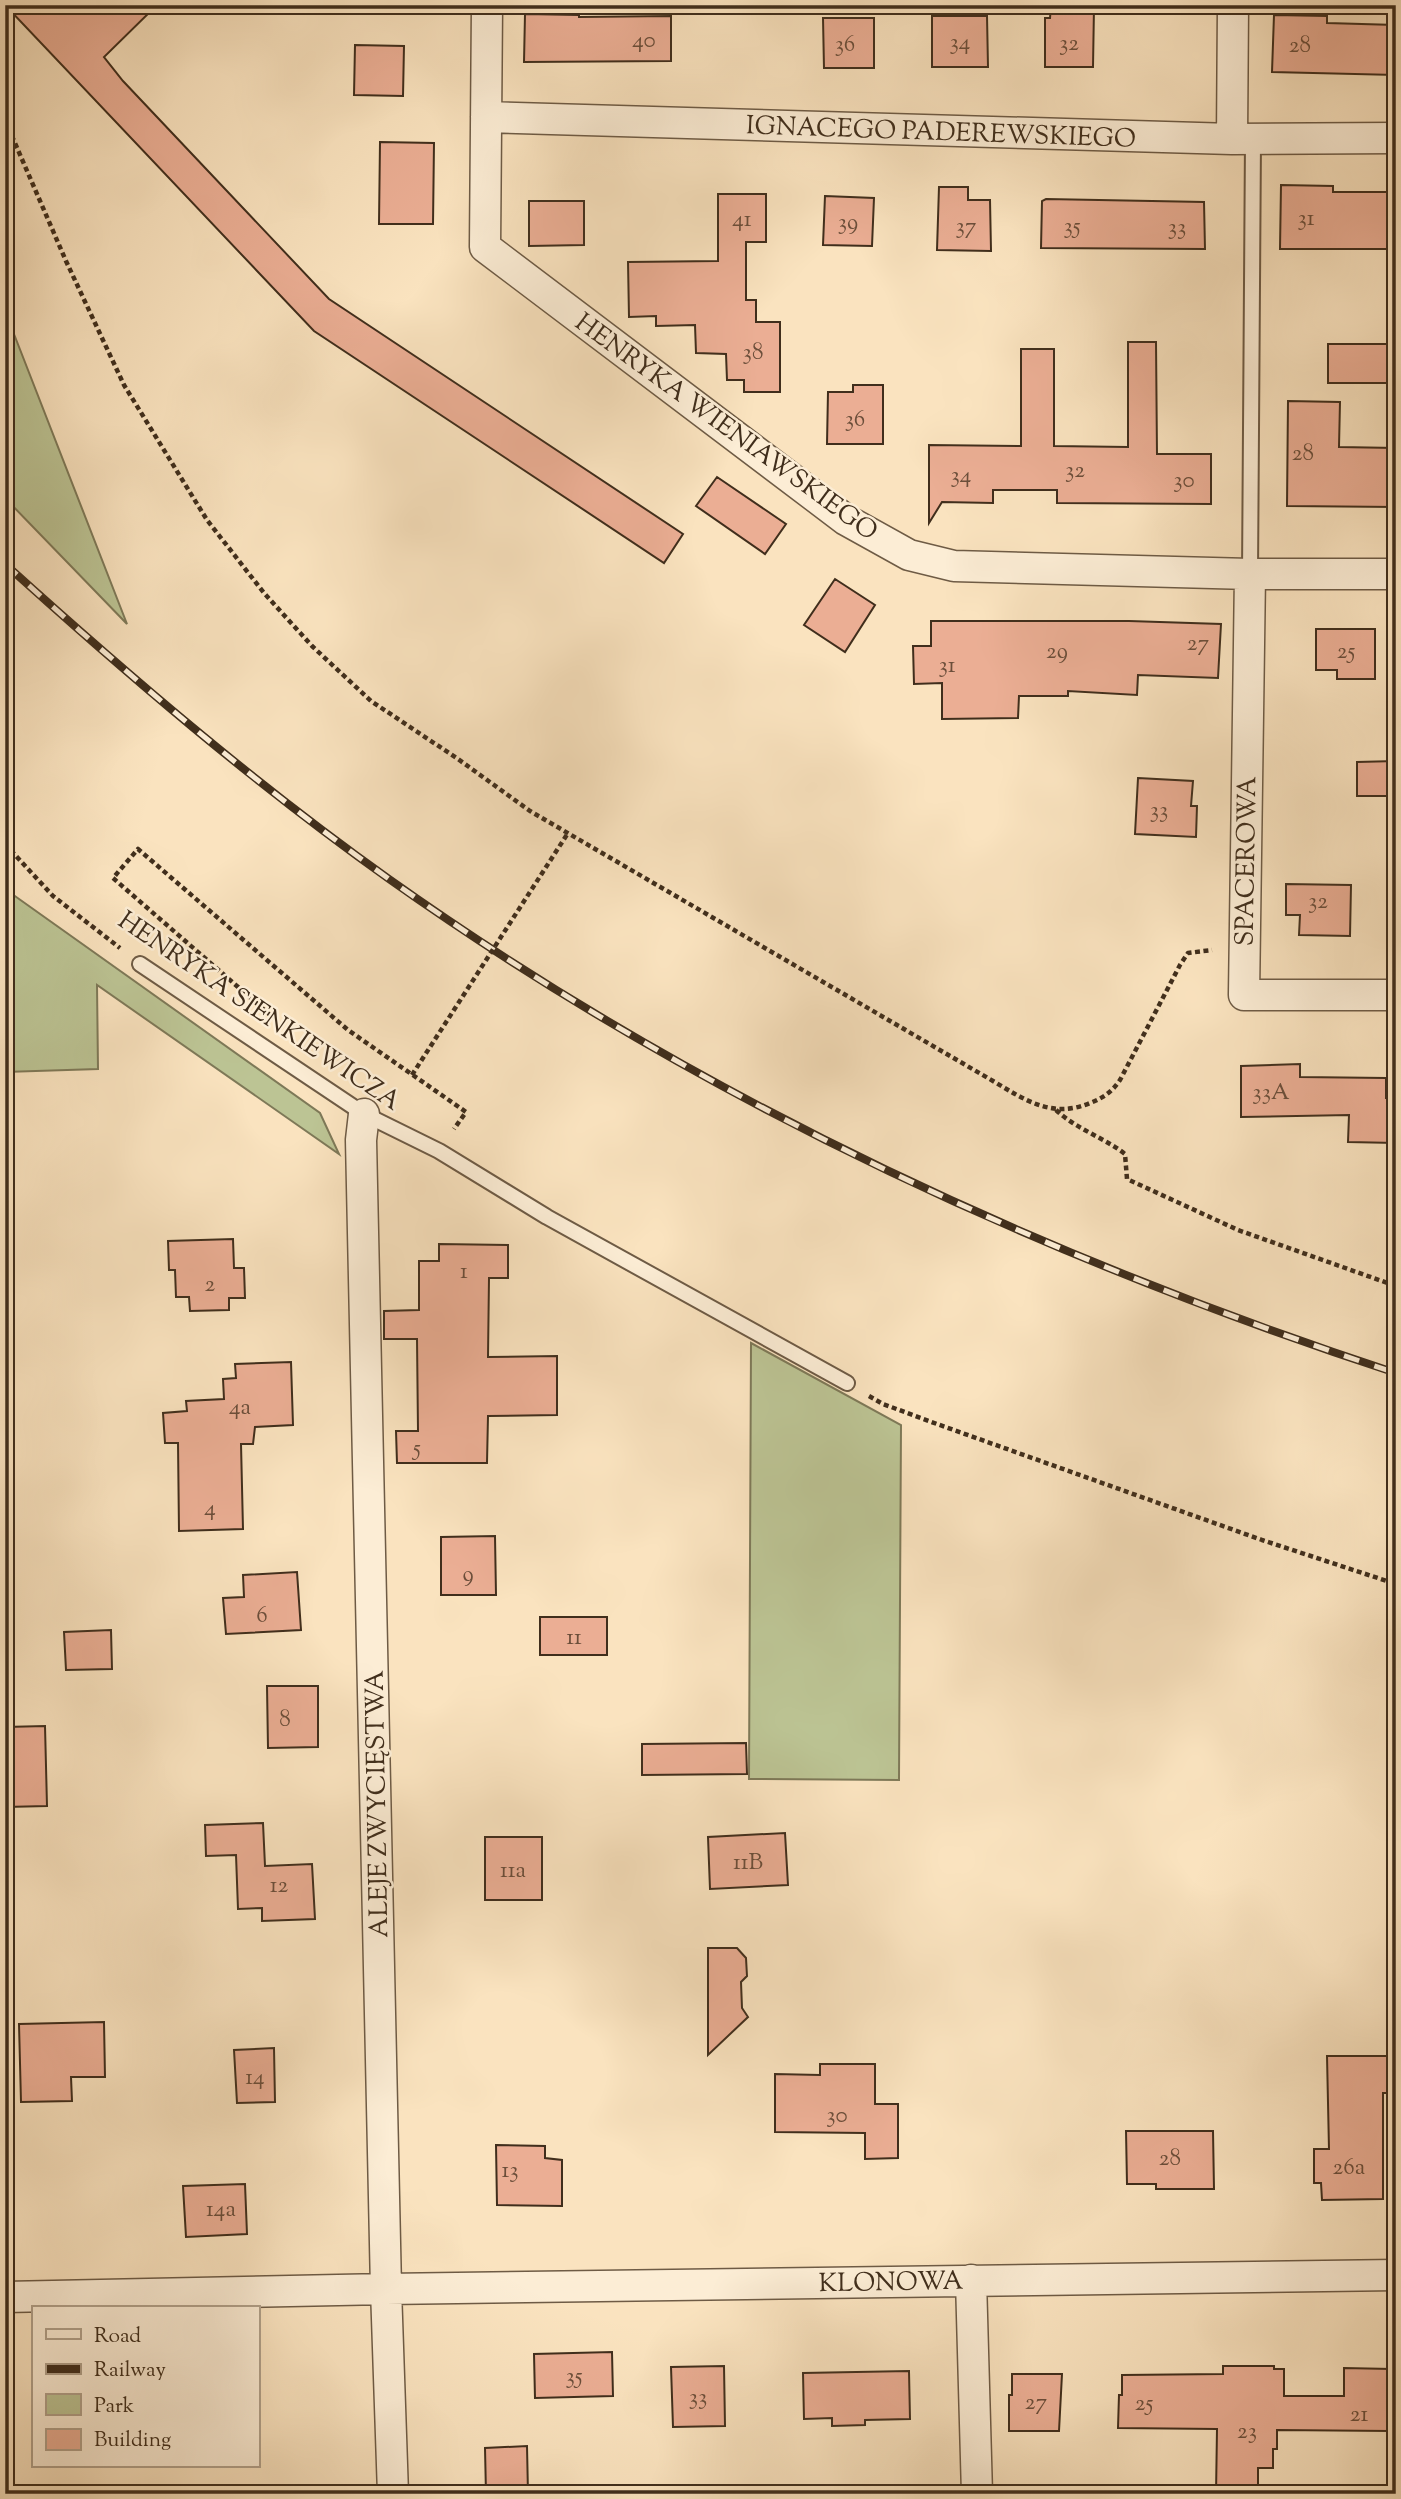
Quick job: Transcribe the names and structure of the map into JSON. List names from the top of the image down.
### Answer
{
  "streets": {
    "street": [
      "IGNACEGO PADEREWSKIEGO",
      "HENRYKA WIENIAWSKIEGO",
      "SPACEROWA",
      "ALEJE ZWYCIĘSTWA",
      "KLONOWA"
    ],
    "lane": ["HENRYKA SIENKIEWICZA"]
  },
  "crossings": [
    ["IGNACEGO PADEREWSKIEGO", "HENRYKA WIENIAWSKIEGO"],
    ["HENRYKA WIENIAWSKIEGO", "SPACEROWA"],
    ["HENRYKA SIENKIEWICZA", "ALEJE ZWYCIĘSTWA"],
    ["ALEJE ZWYCIĘSTWA", "KLONOWA"]
  ],
  "house_numbers": [
    "40",
    "34",
    "32",
    "36",
    "28",
    "31",
    "41",
    "39",
    "37",
    "35",
    "33",
    "38",
    "36",
    "28",
    "32",
    "34",
    "30",
    "27",
    "29",
    "25",
    "31",
    "33",
    "32",
    "33A",
    "1",
    "2",
    "4a",
    "5",
    "4",
    "9",
    "6",
    "11",
    "8",
    "11B",
    "11a",
    "12",
    "14",
    "30",
    "28",
    "26a",
    "13",
    "14a",
    "35",
    "33",
    "27",
    "25",
    "21",
    "23"
  ],
  "legend": [
    "Road",
    "Railway",
    "Park",
    "Building"
  ]
}
